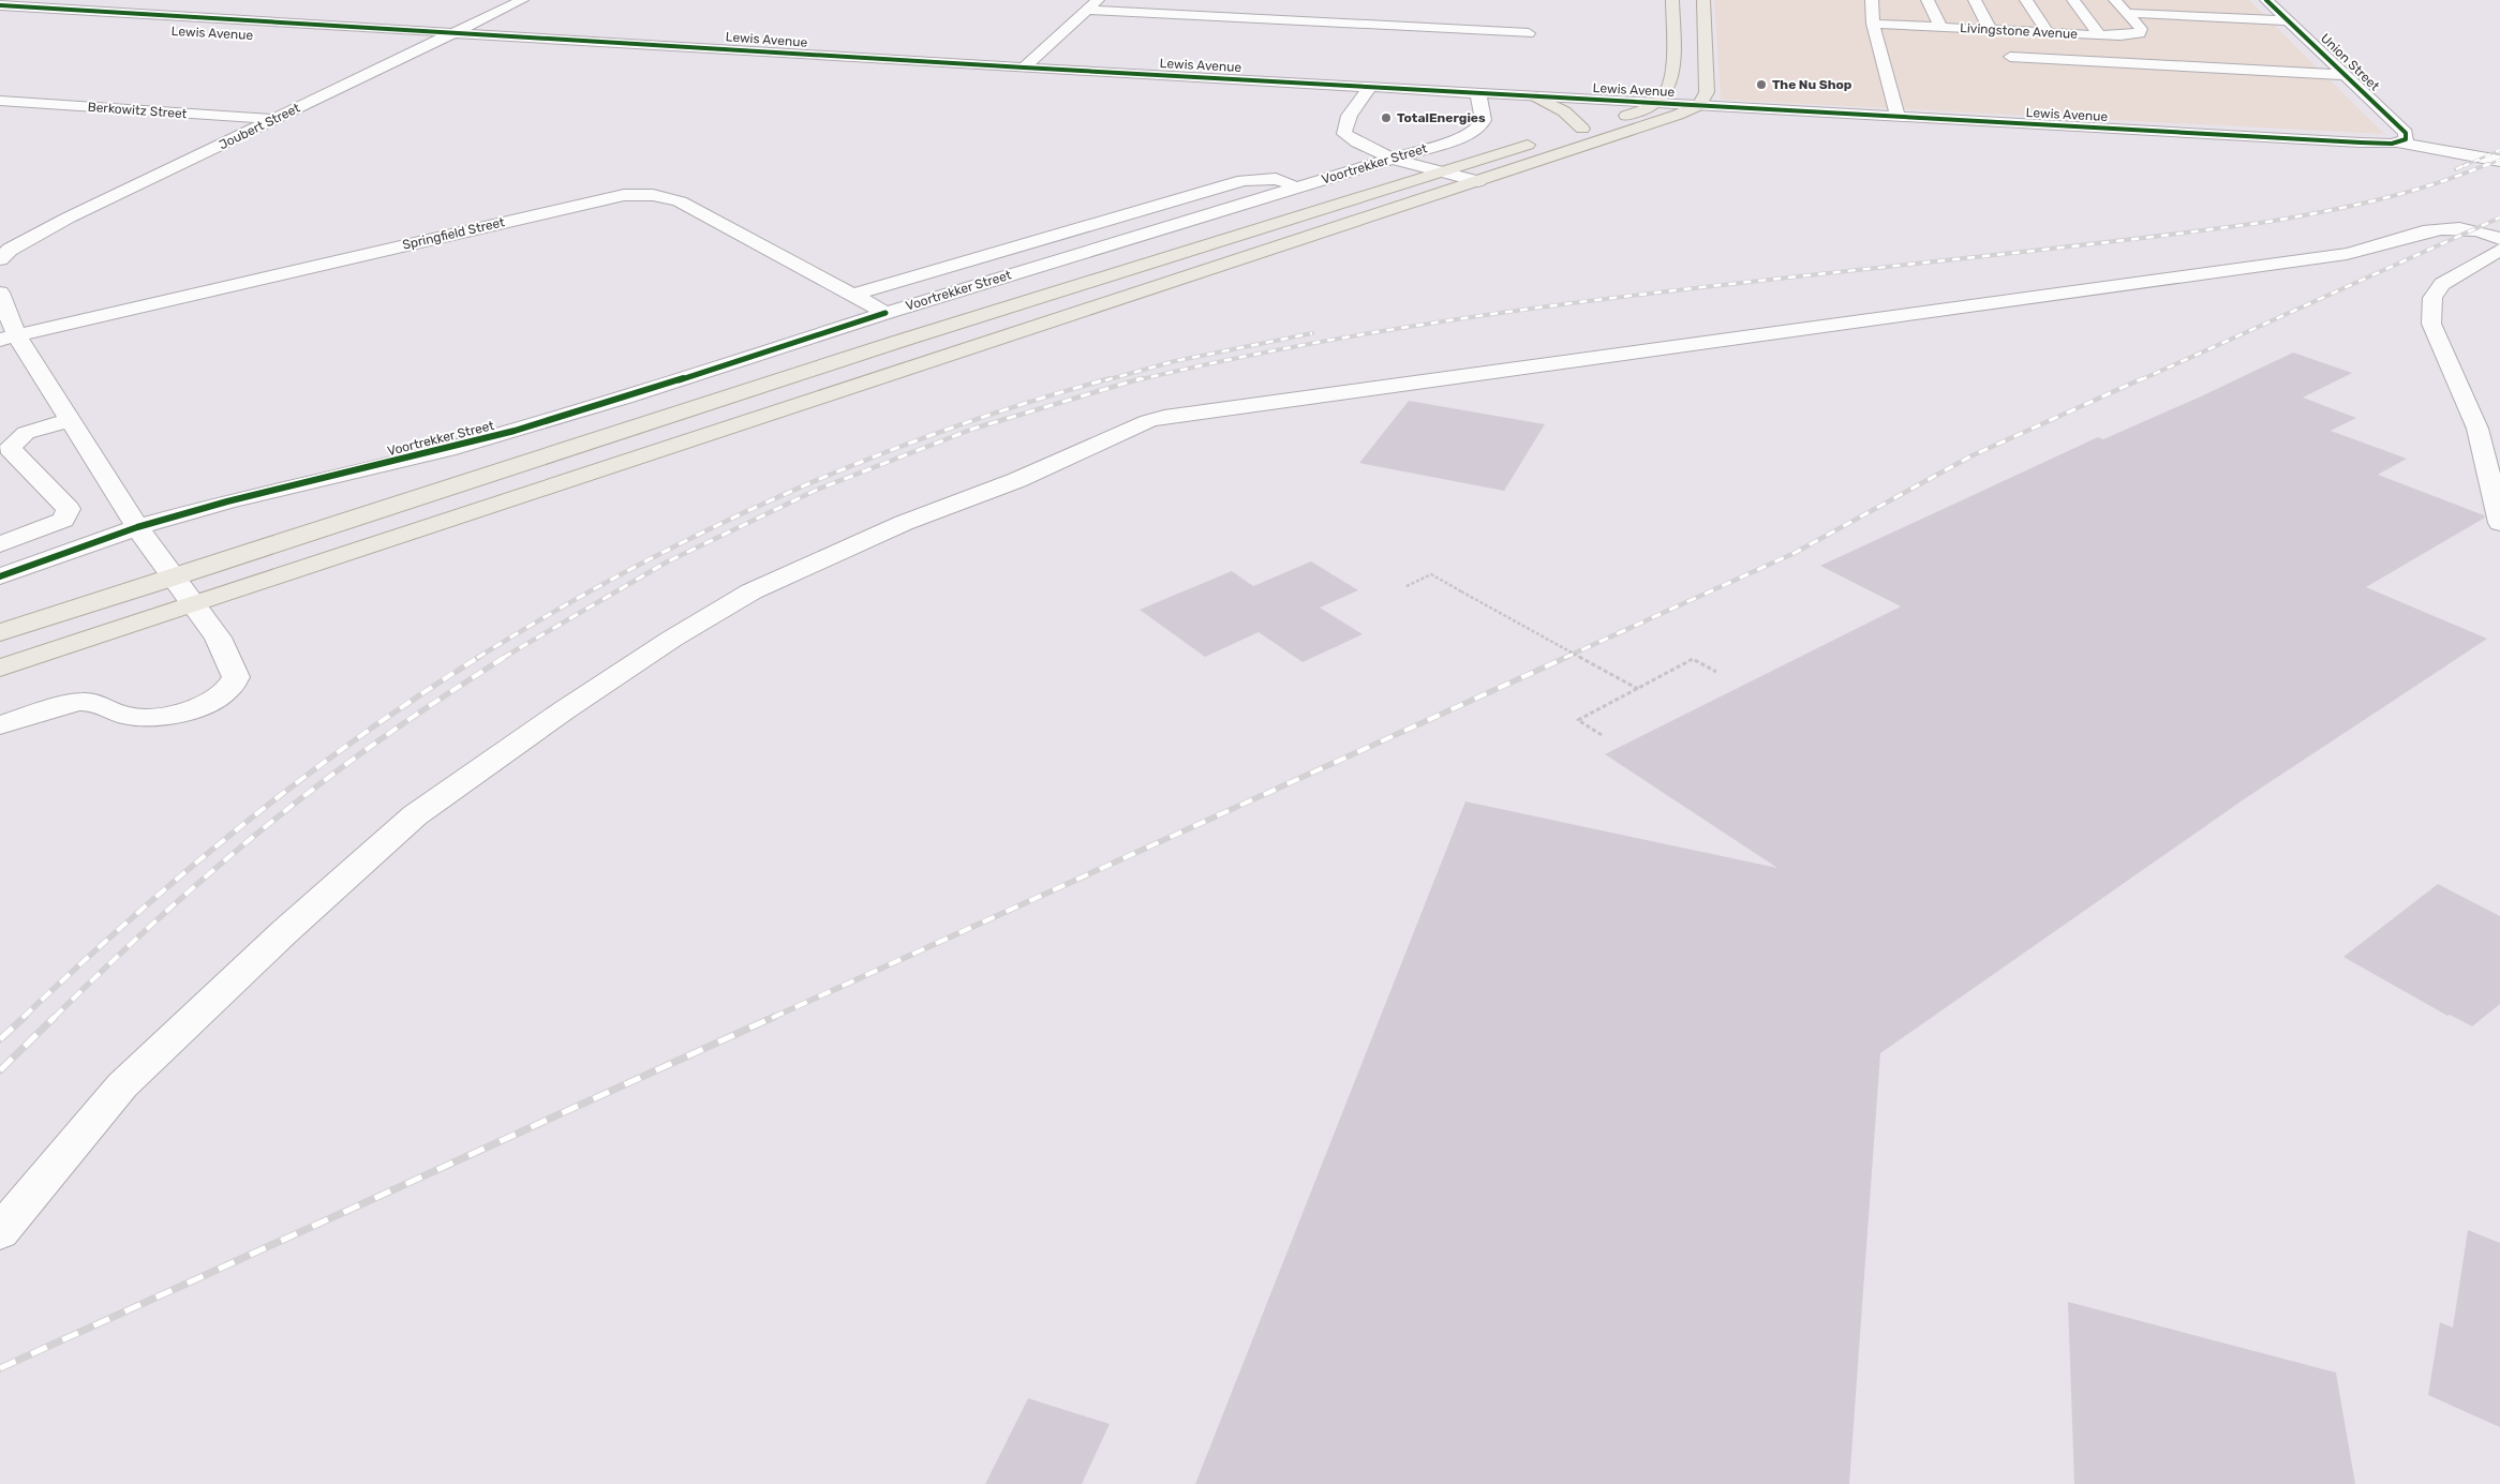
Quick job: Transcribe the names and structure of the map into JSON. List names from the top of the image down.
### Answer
{
  "streets": {
    "street": [
      "Livingstone Avenue",
      "Lewis Avenue",
      "Union Street",
      "Berkowitz Street",
      "Joubert Street",
      "Voortrekker Street",
      "Springfield Street"
    ]
  },
  "crossings": [
    ["Livingstone Avenue", "Union Street"],
    ["Lewis Avenue", "Union Street"],
    ["Lewis Avenue", "Joubert Street"],
    ["Lewis Avenue", "Voortrekker Street"],
    ["Berkowitz Street", "Joubert Street"],
    ["Voortrekker Street", "Springfield Street"]
  ],
  "places": ["The Nu Shop", "TotalEnergies"]
}
